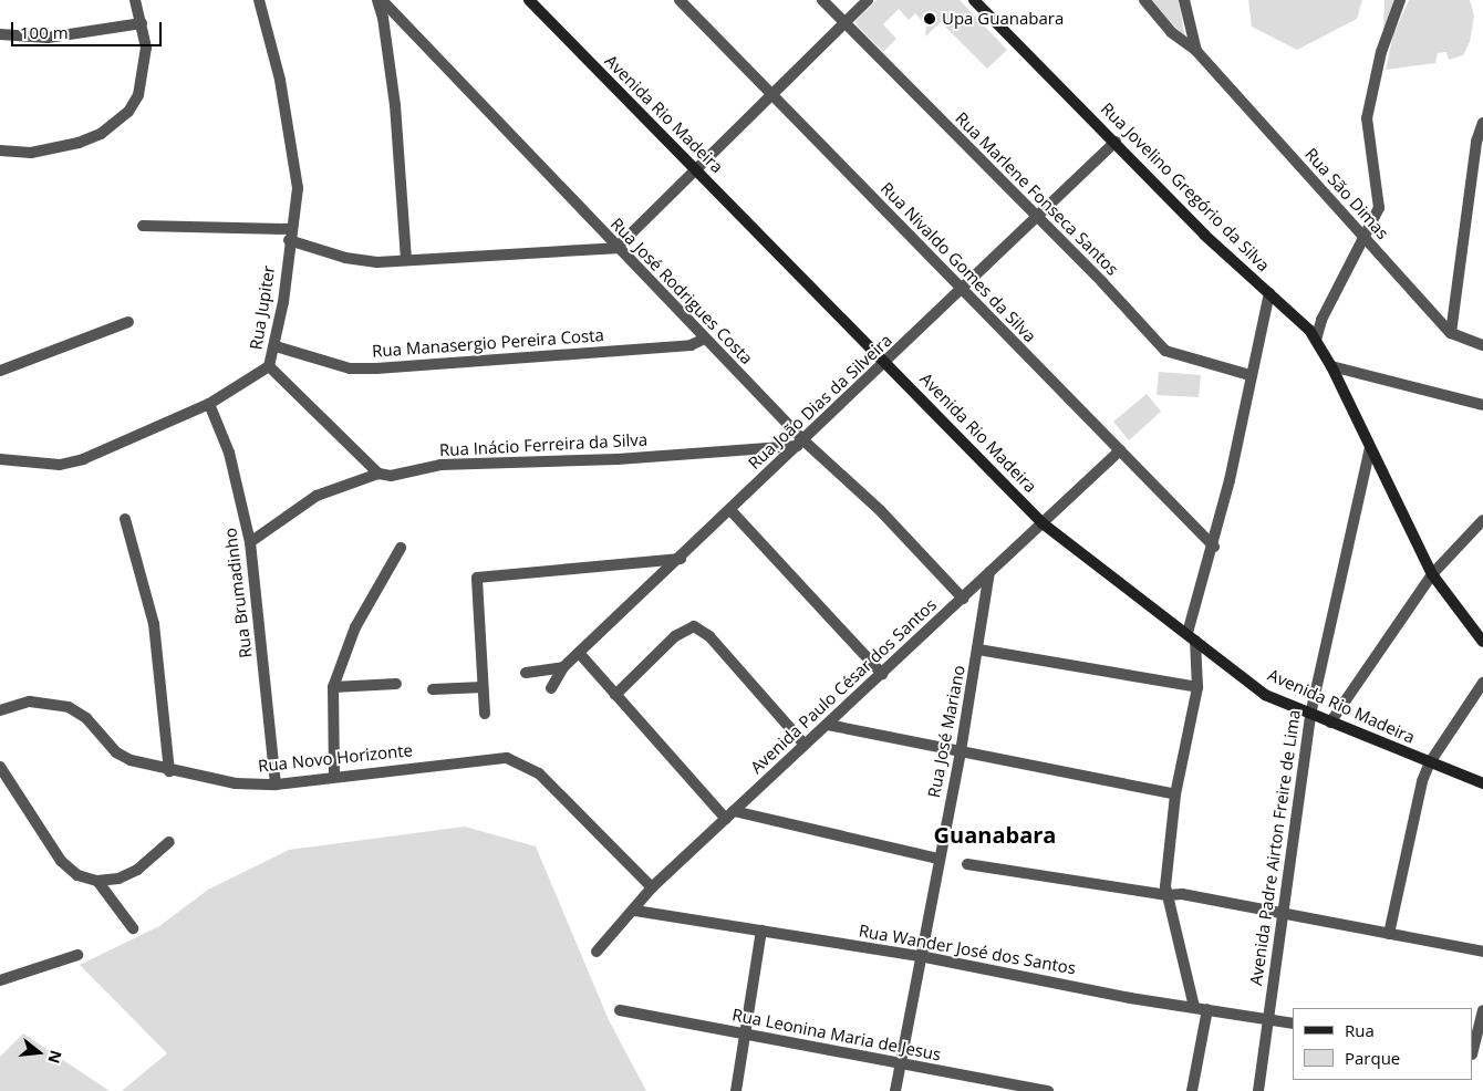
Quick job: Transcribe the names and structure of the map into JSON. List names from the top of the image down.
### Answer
{
  "streets": {
    "main road": ["Avenida Rio Madeira", "Rua Jovelino Gregório da Silva"],
    "street": [
      "Rua Marlene Fonseca Santos",
      "Rua São Dimas",
      "Rua Nivaldo Gomes da Silva",
      "Rua José Rodrigues Costa",
      "Rua Jupiter",
      "Rua Manasergio Pereira Costa",
      "Rua João Dias da Silveira",
      "Rua Inácio Ferreira da Silva",
      "Rua Brumadinho",
      "Avenida Paulo César dos Santos",
      "Rua José Mariano",
      "Rua Novo Horizonte",
      "Avenida Padre Airton Freire de Lima",
      "Rua Wander José dos Santos",
      "Rua Leonina Maria de Jesus"
    ]
  },
  "crossings": [
    ["Avenida Rio Madeira", "Rua João Dias da Silveira"],
    ["Avenida Rio Madeira", "Avenida Paulo César dos Santos"],
    ["Avenida Rio Madeira", "Avenida Padre Airton Freire de Lima"],
    ["Rua Jovelino Gregório da Silva", "Rua João Dias da Silveira"],
    ["Rua Jovelino Gregório da Silva", "Avenida Padre Airton Freire de Lima"],
    ["Rua Marlene Fonseca Santos", "Rua João Dias da Silveira"],
    ["Rua Nivaldo Gomes da Silva", "Rua João Dias da Silveira"],
    ["Rua Nivaldo Gomes da Silva", "Avenida Paulo César dos Santos"],
    ["Rua José Rodrigues Costa", "Rua Manasergio Pereira Costa"],
    ["Rua José Rodrigues Costa", "Rua João Dias da Silveira"],
    ["Rua José Rodrigues Costa", "Rua Inácio Ferreira da Silva"],
    ["Rua José Rodrigues Costa", "Avenida Paulo César dos Santos"],
    ["Rua Jupiter", "Rua Manasergio Pereira Costa"],
    ["Rua Jupiter", "Rua Brumadinho"],
    ["Rua João Dias da Silveira", "Rua Inácio Ferreira da Silva"],
    ["Rua Inácio Ferreira da Silva", "Rua Brumadinho"],
    ["Rua Brumadinho", "Rua Novo Horizonte"],
    ["Avenida Paulo César dos Santos", "Rua José Mariano"],
    ["Avenida Paulo César dos Santos", "Rua Novo Horizonte"],
    ["Avenida Paulo César dos Santos", "Rua Wander José dos Santos"],
    ["Rua José Mariano", "Rua Wander José dos Santos"],
    ["Rua José Mariano", "Rua Leonina Maria de Jesus"],
    ["Avenida Padre Airton Freire de Lima", "Rua Wander José dos Santos"]
  ],
  "districts": ["Guanabara"],
  "places": ["Upa Guanabara"],
  "legend": ["Rua", "Parque"],
  "scale_bar": "100 m",
  "north": "right"
}
